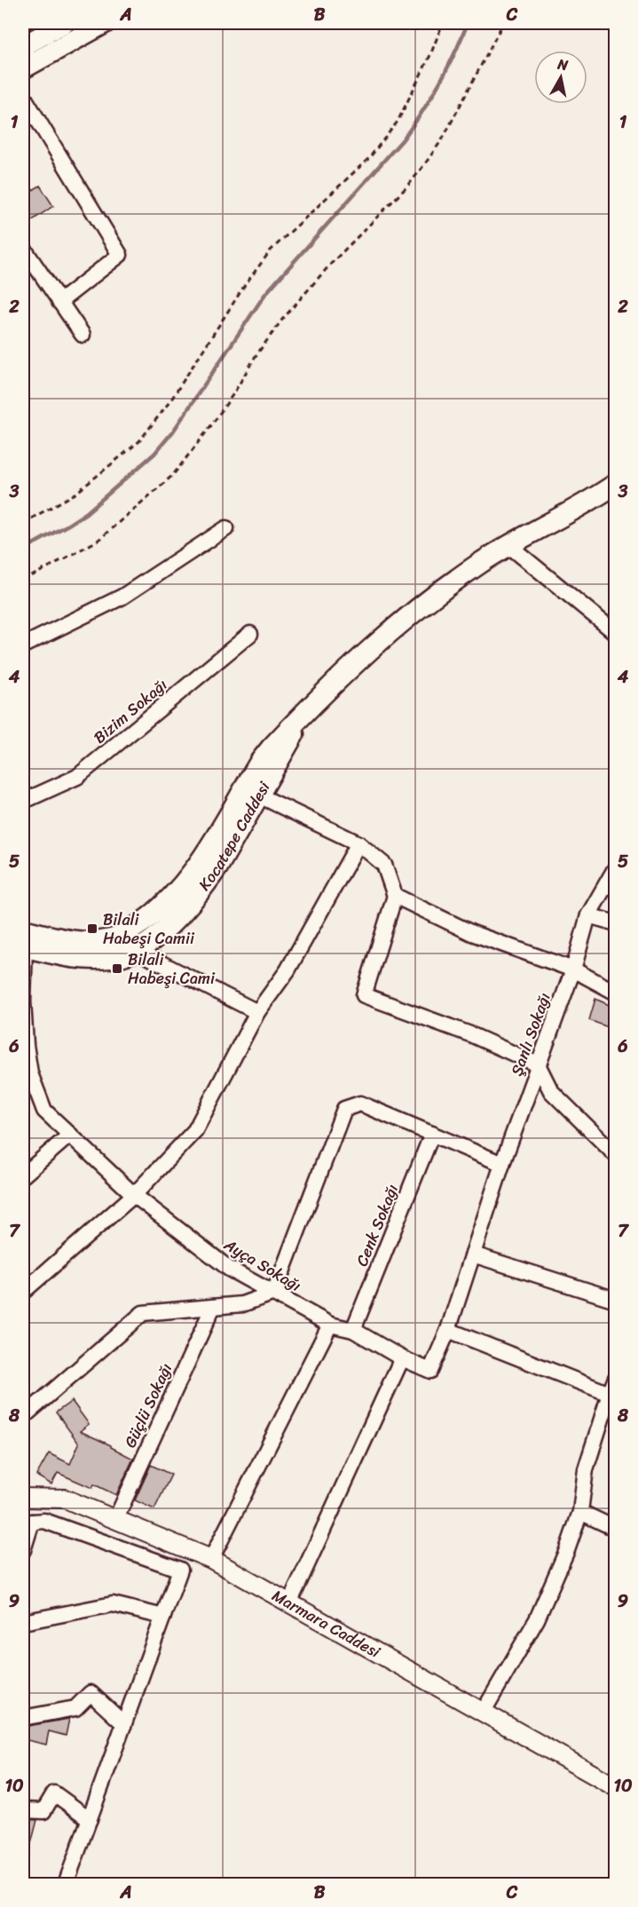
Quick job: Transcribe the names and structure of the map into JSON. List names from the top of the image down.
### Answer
{
  "streets": {
    "main road": ["Kocatepe Caddesi"],
    "street": [
      "Bizim Sokağı",
      "Şanlı Sokağı",
      "Cenk Sokağı",
      "Ayça Sokağı",
      "Güçlü Sokağı",
      "Marmara Caddesi"
    ]
  },
  "crossings": [
    ["Kocatepe Caddesi", "Ayça Sokağı"],
    ["Şanlı Sokağı", "Ayça Sokağı"],
    ["Cenk Sokağı", "Ayça Sokağı"],
    ["Güçlü Sokağı", "Marmara Caddesi"]
  ],
  "places": {
    "transit": ["Bilali Habeşi Camii", "Bilali Habeşi Cami"]
  },
  "north": "top",
  "grid": {
    "columns": ["A", "B", "C"],
    "rows": [
      "1",
      "2",
      "3",
      "4",
      "5",
      "6",
      "7",
      "8",
      "9",
      "10"
    ]
  }
}
